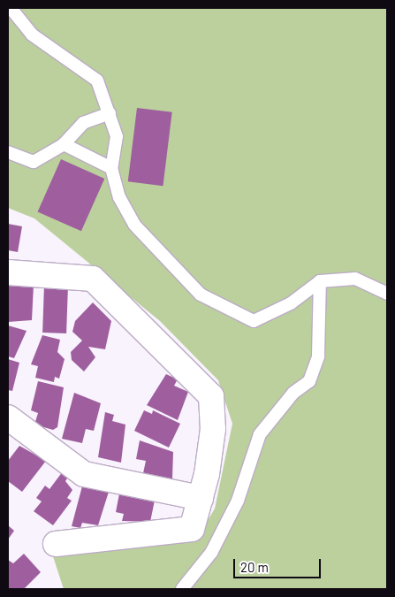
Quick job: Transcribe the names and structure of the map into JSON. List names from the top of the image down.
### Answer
{
  "scale_bar": "20 m"
}
